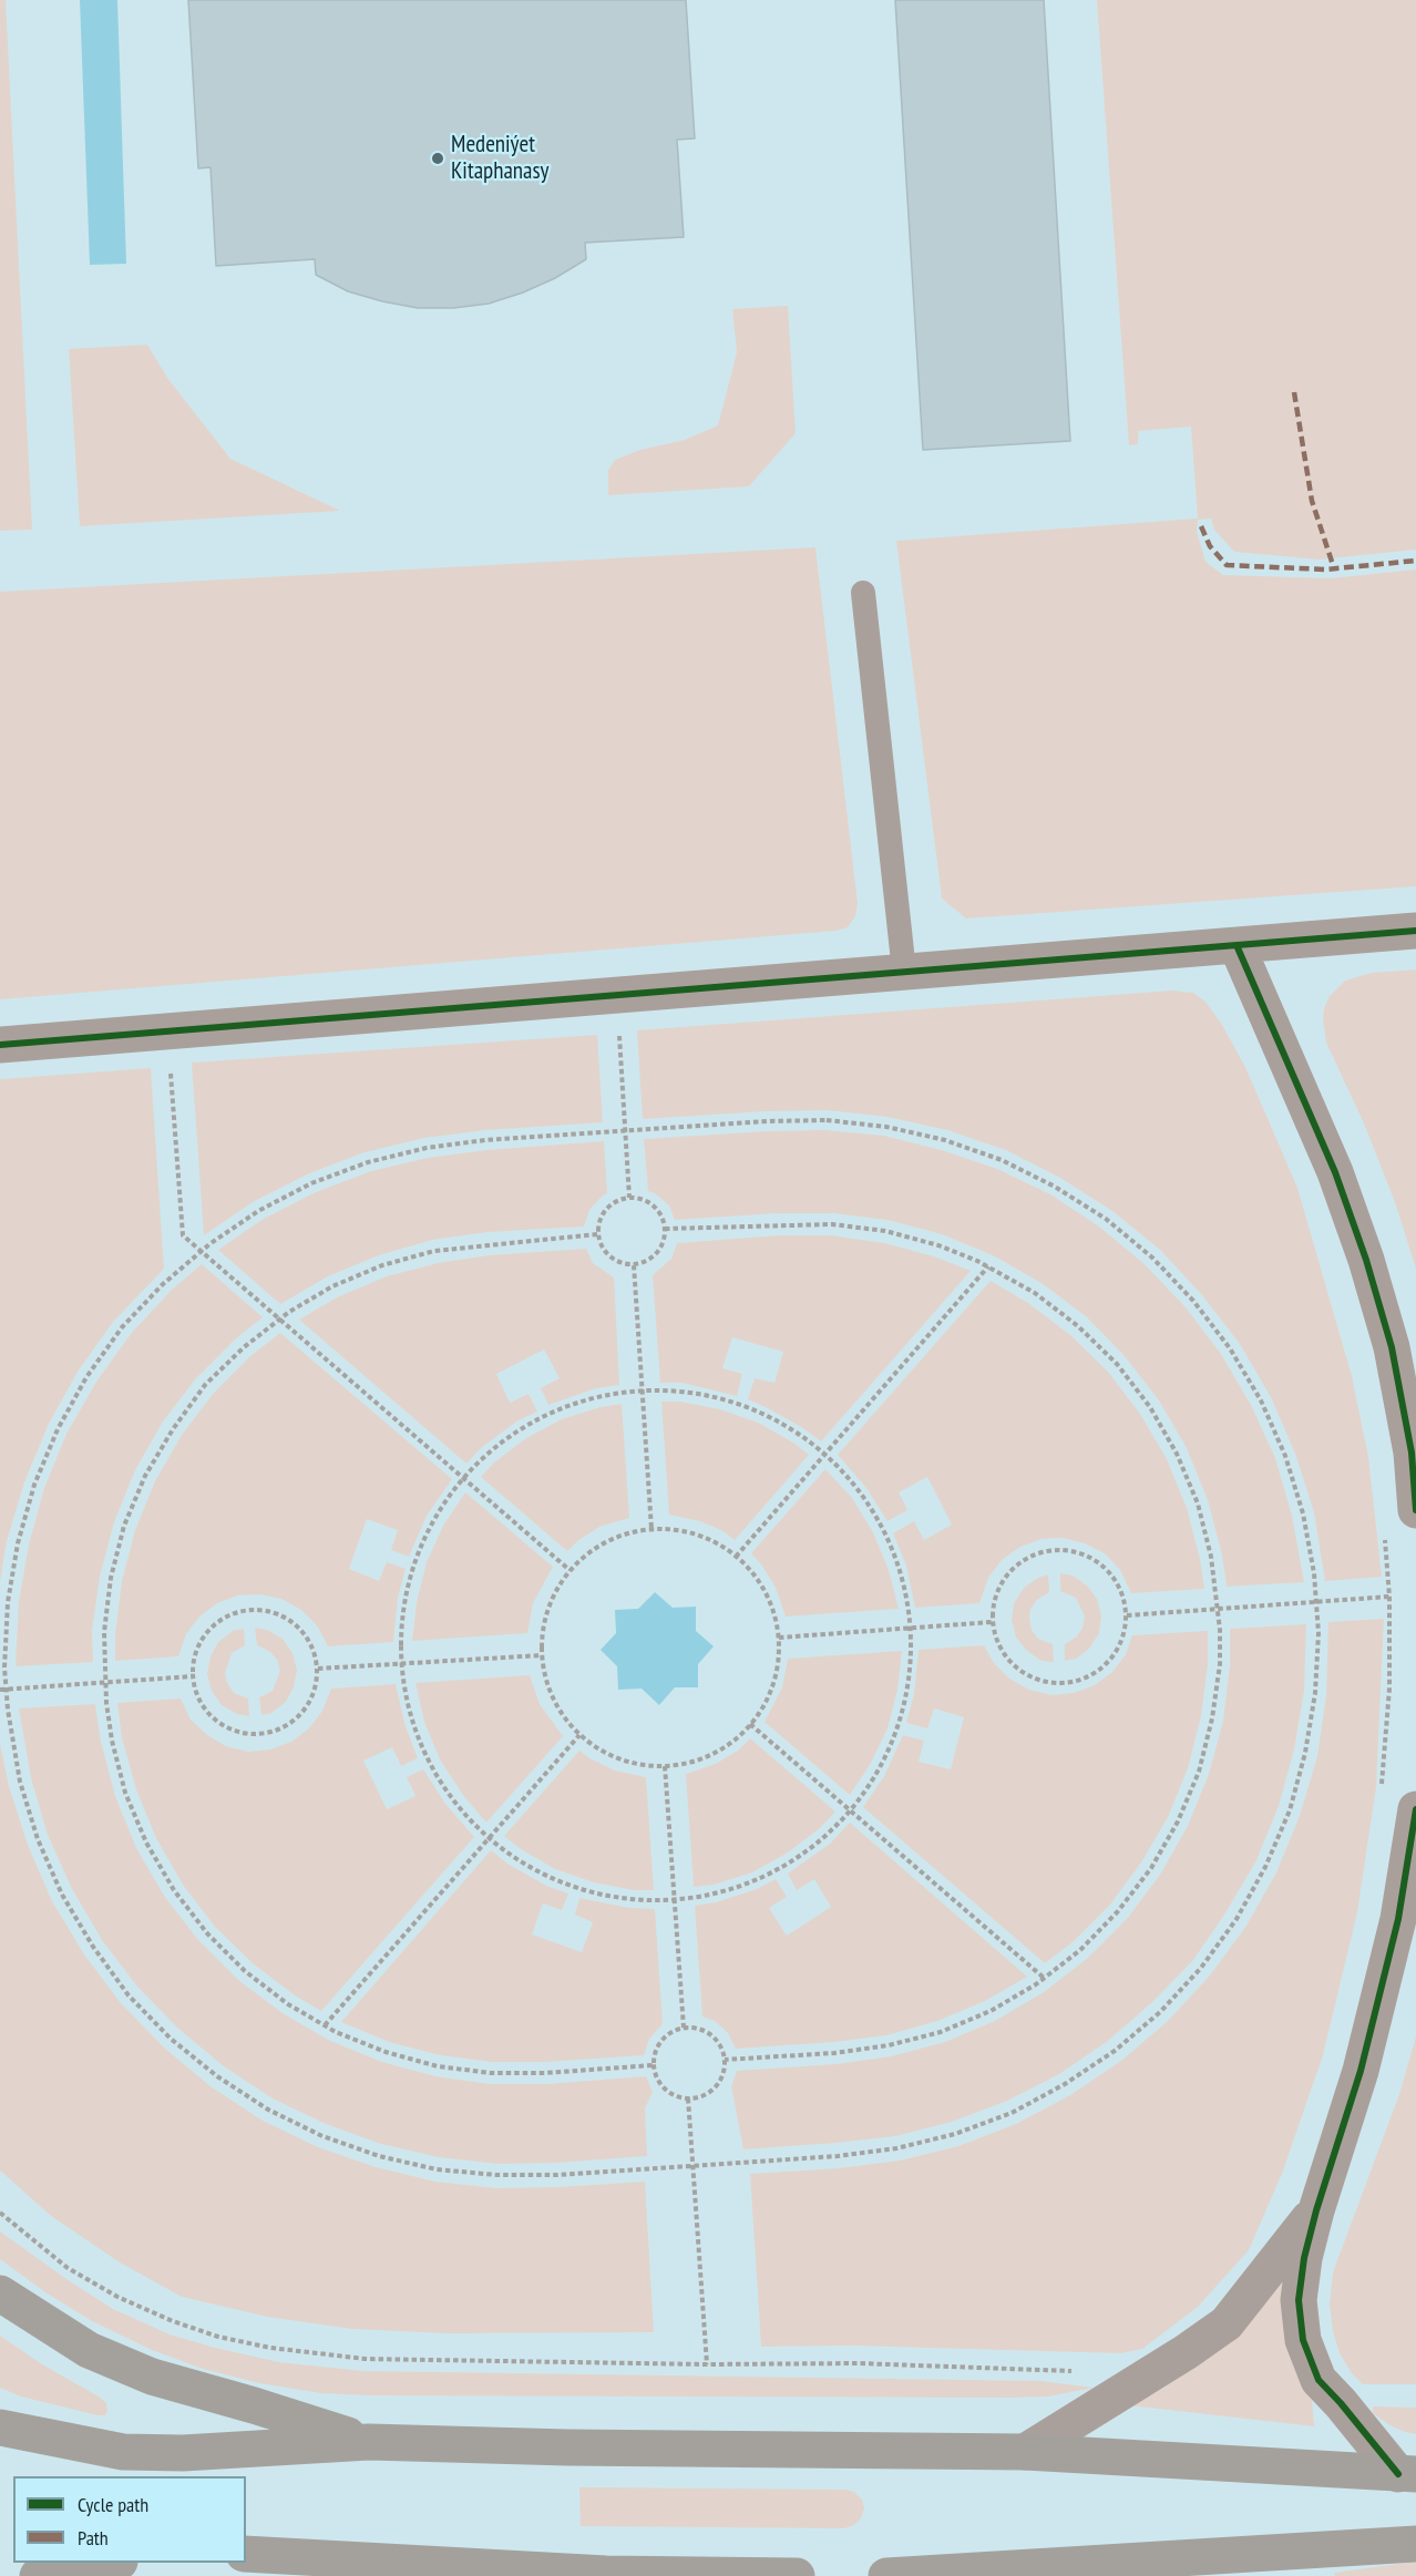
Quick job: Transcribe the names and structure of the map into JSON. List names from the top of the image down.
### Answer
{
  "places": ["Medeniýet Kitaphanasy"],
  "legend": ["Cycle path", "Path"]
}
